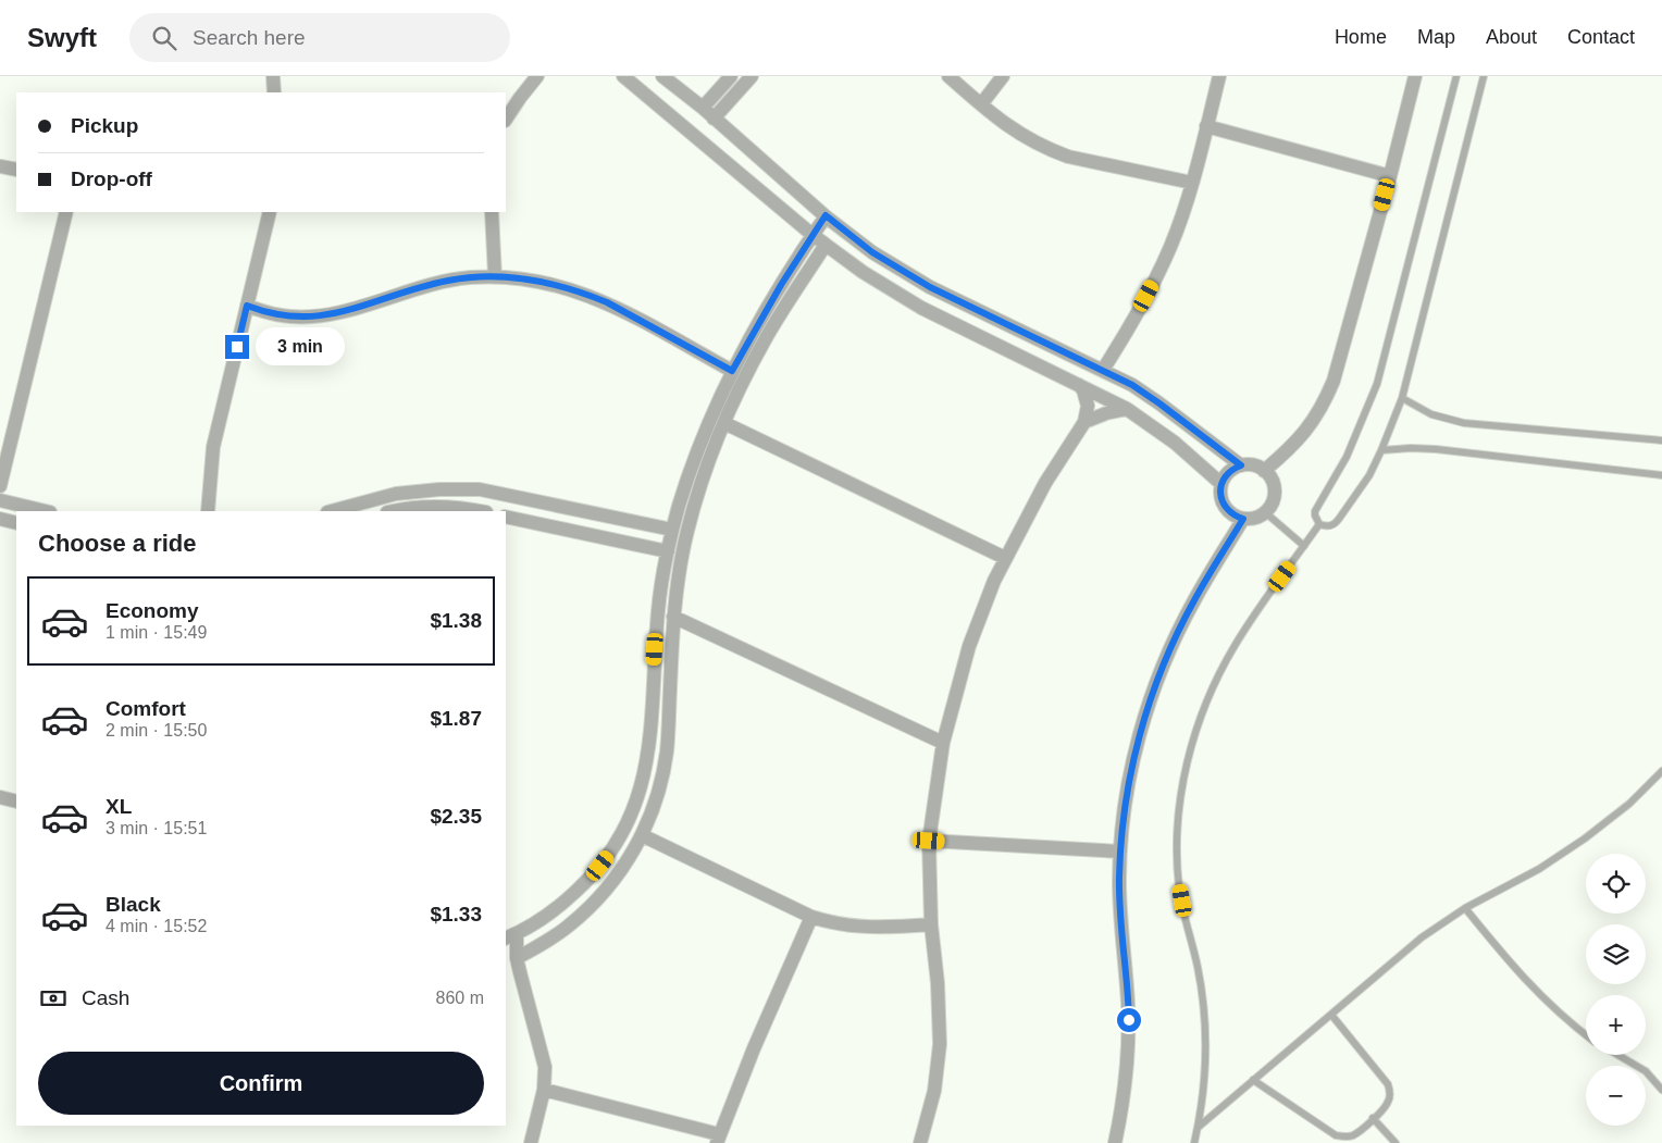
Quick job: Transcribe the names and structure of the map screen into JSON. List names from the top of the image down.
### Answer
{
  "page": {
    "header": "Swyft",
    "search": "Search here",
    "nav": [
      "Home",
      "Map",
      "About",
      "Contact"
    ],
    "banner": ["Pickup", "Drop-off"],
    "bubble": "3 min",
    "heading": "Choose a ride",
    "list": [
      {
        "name": "Economy",
        "note": "1 min · 15:49",
        "value": "$1.38"
      },
      {
        "name": "Comfort",
        "note": "2 min · 15:50",
        "value": "$1.87"
      },
      {
        "name": "XL",
        "note": "3 min · 15:51",
        "value": "$2.35"
      },
      {
        "name": "Black",
        "note": "4 min · 15:52",
        "value": "$1.33"
      }
    ],
    "map_buttons": ["+", "−"],
    "pay": ["Cash", "860 m"],
    "buttons": "Confirm"
  }
}
